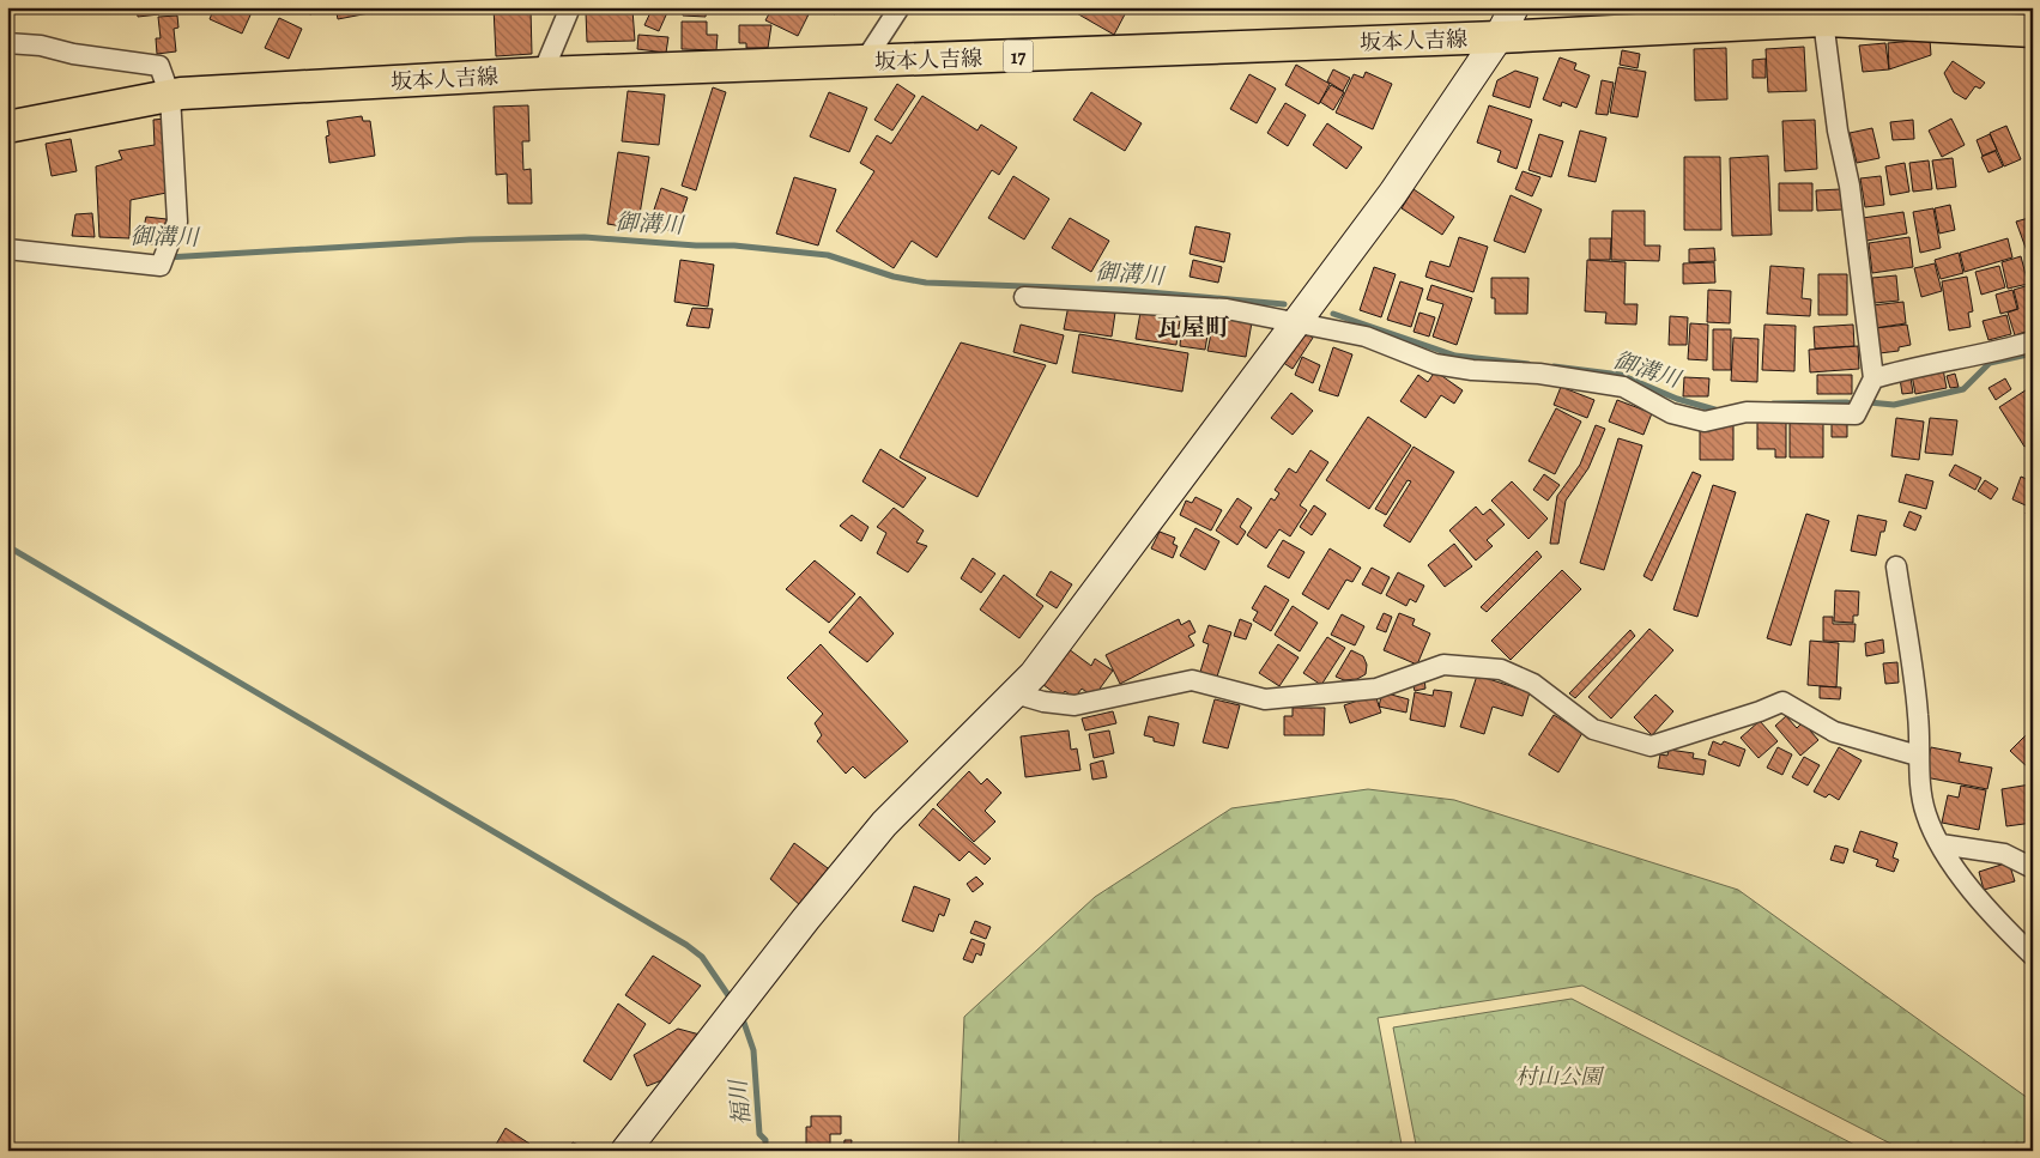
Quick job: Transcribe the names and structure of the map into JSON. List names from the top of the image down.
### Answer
{
  "streets": {
    "main road": ["坂本人吉線", "17"]
  },
  "districts": ["瓦屋町"],
  "water": ["御溝川", "福川"],
  "parks": ["村山公園"]
}
